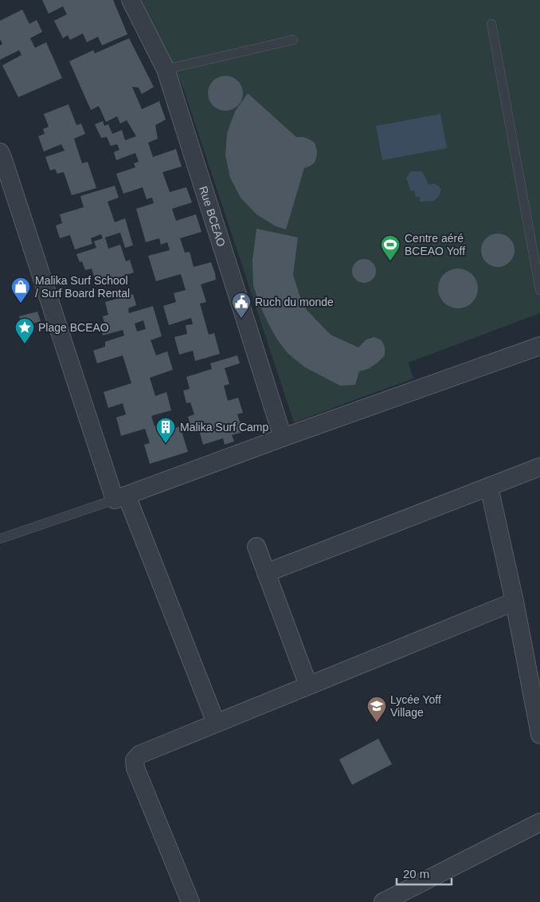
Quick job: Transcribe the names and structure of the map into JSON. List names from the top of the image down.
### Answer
{
  "streets": {
    "street": ["Rue BCEAO"]
  },
  "places": {
    "sports": ["Centre aéré BCEAO Yoff"],
    "shop": ["Malika Surf School / Surf Board Rental"],
    "public building": ["Ruch du monde"],
    "place": ["Plage BCEAO"],
    "building": ["Malika Surf Camp"],
    "school or university": ["Lycée Yoff Village"]
  },
  "scale_bar": "20 m"
}
